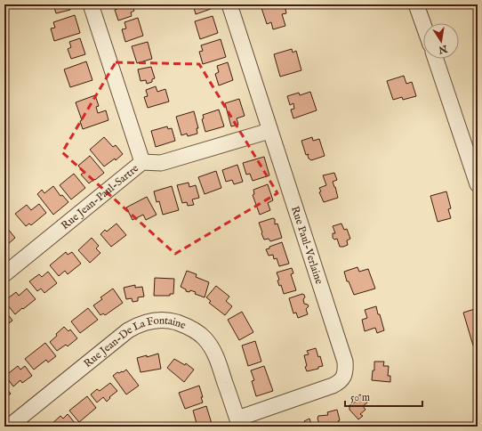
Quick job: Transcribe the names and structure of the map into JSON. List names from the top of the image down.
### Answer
{
  "streets": {
    "street": ["Rue Jean-Paul-Sartre", "Rue Paul-Verlaine", "Rue Jean-De La Fontaine"]
  },
  "crossings": [
    ["Rue Jean-Paul-Sartre", "Rue Paul-Verlaine"],
    ["Rue Paul-Verlaine", "Rue Jean-De La Fontaine"]
  ],
  "scale_bar": "50 m",
  "north": "bottom"
}
